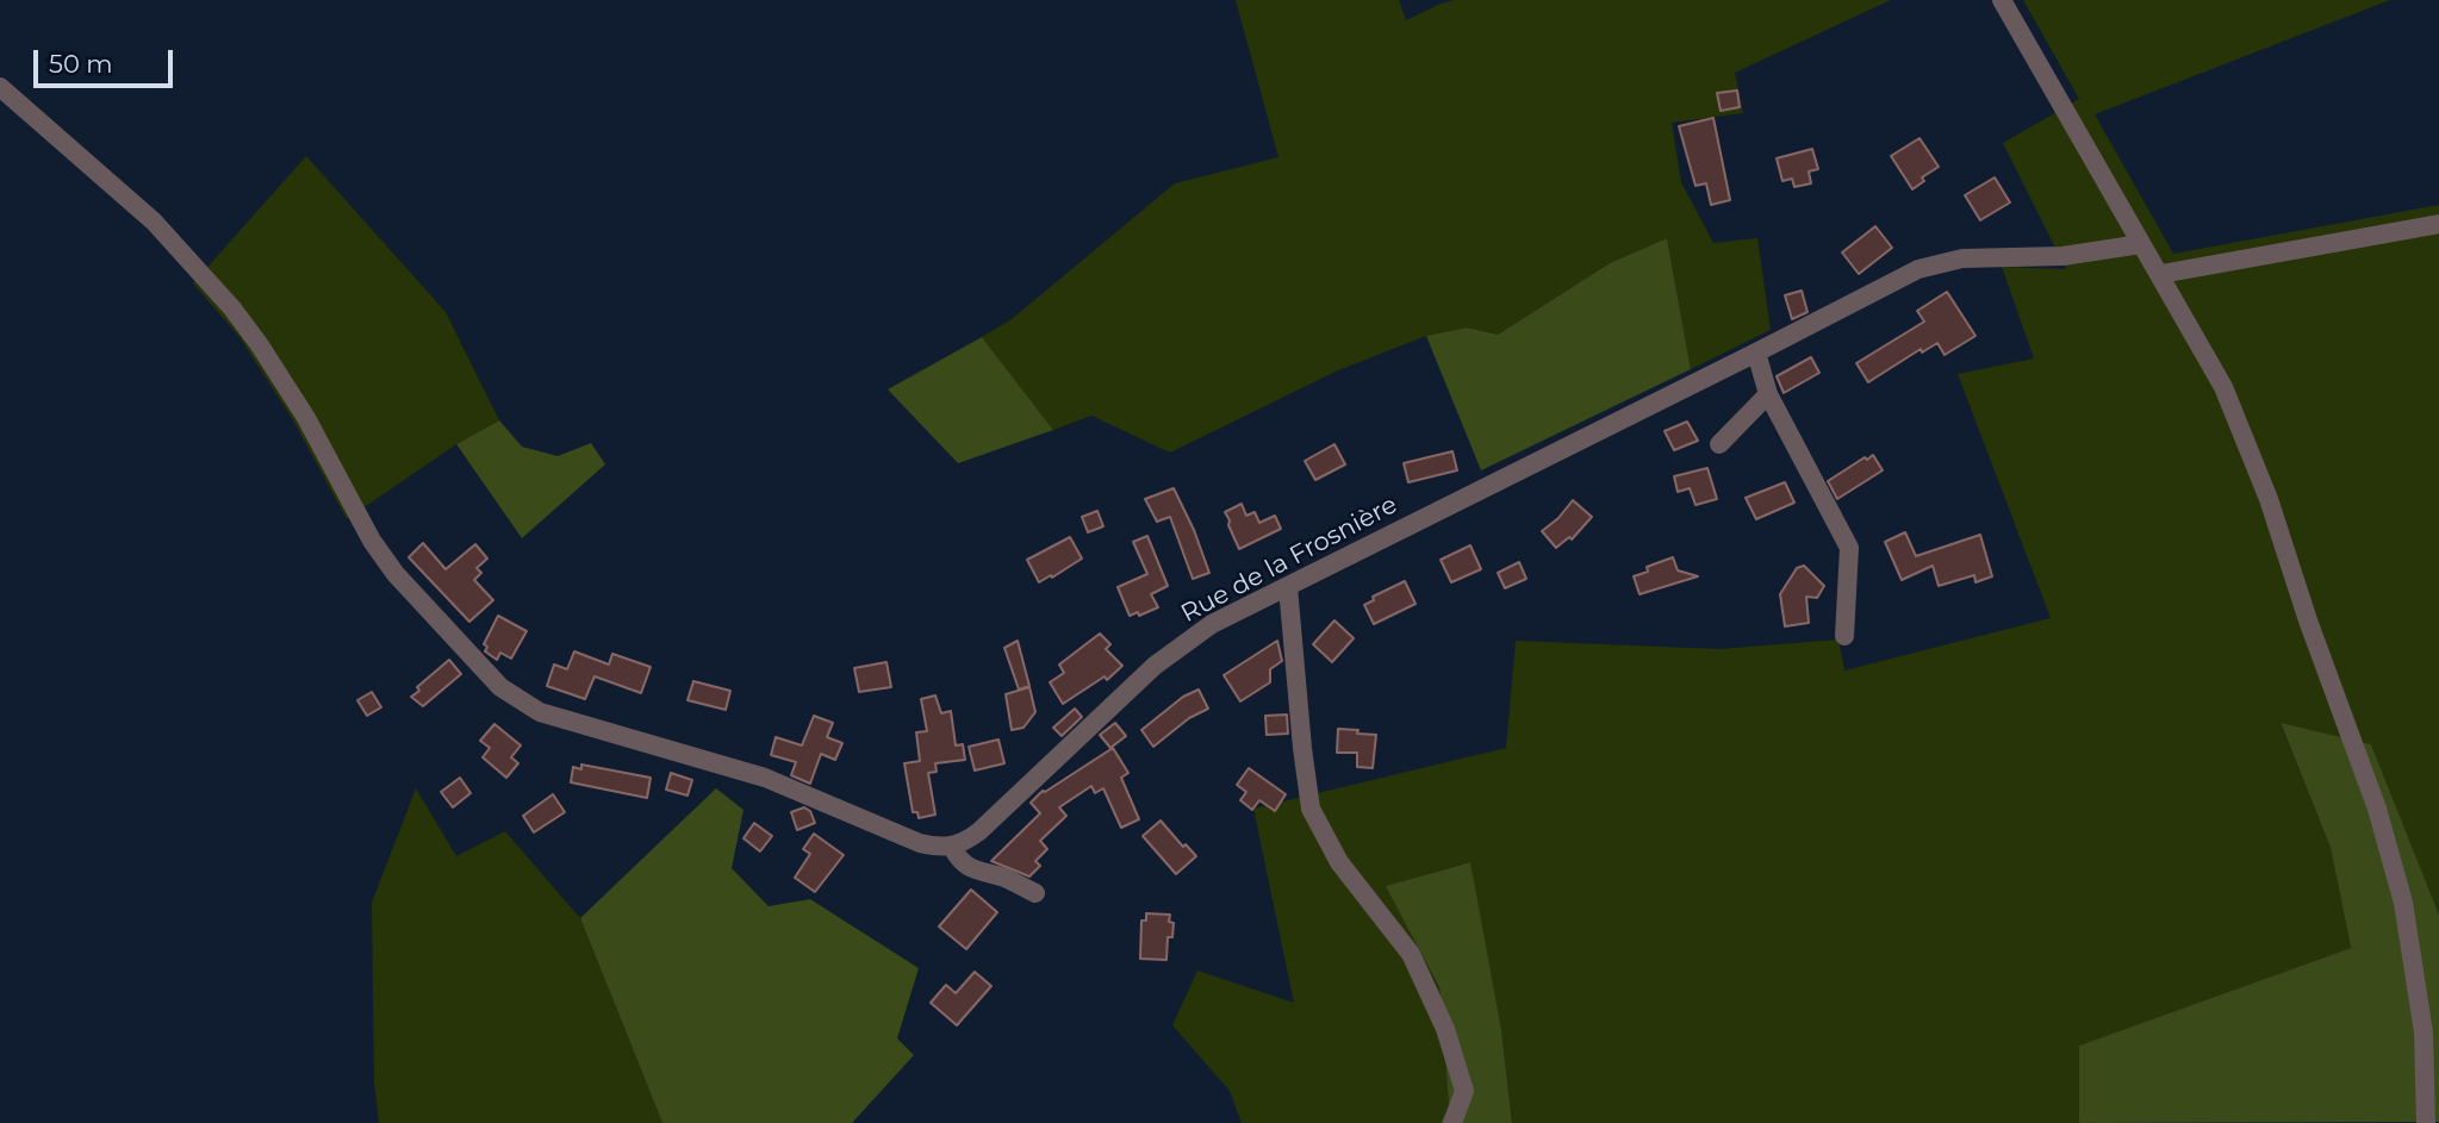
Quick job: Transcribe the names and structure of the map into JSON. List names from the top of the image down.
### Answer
{
  "streets": {
    "street": ["Rue de la Frosnière"]
  },
  "scale_bar": "50 m"
}
